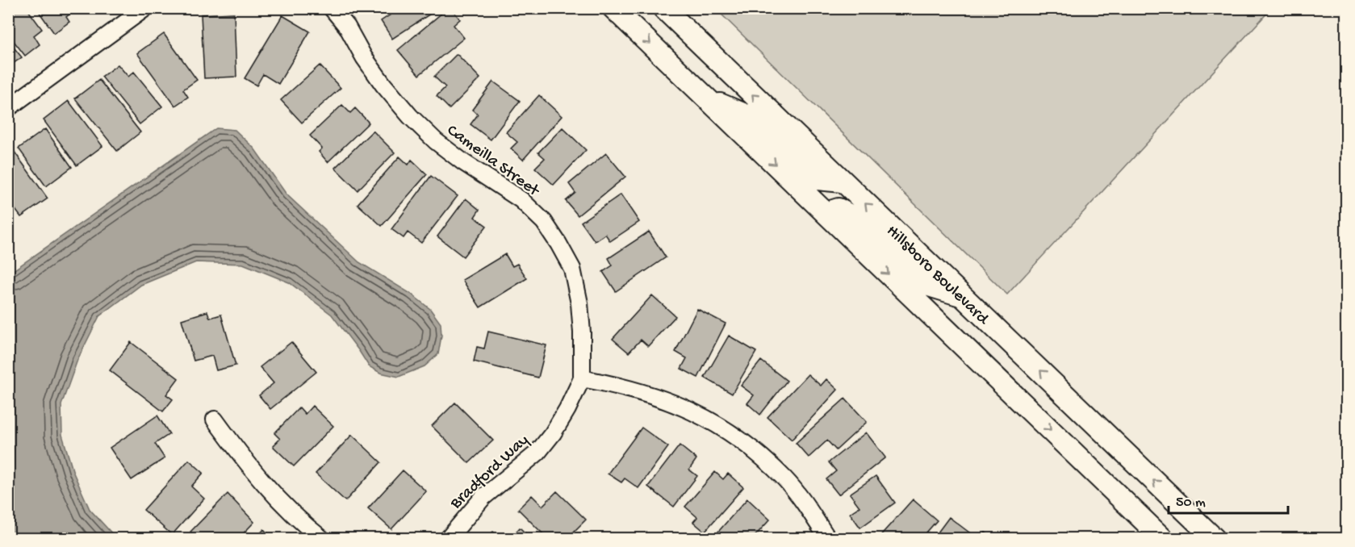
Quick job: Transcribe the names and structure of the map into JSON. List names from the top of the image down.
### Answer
{
  "streets": {
    "street": ["Cameilla Street", "Hillsboro Boulevard", "Bradford Way"]
  },
  "crossings": [
    ["Cameilla Street", "Bradford Way"]
  ],
  "scale_bar": "50 m"
}
